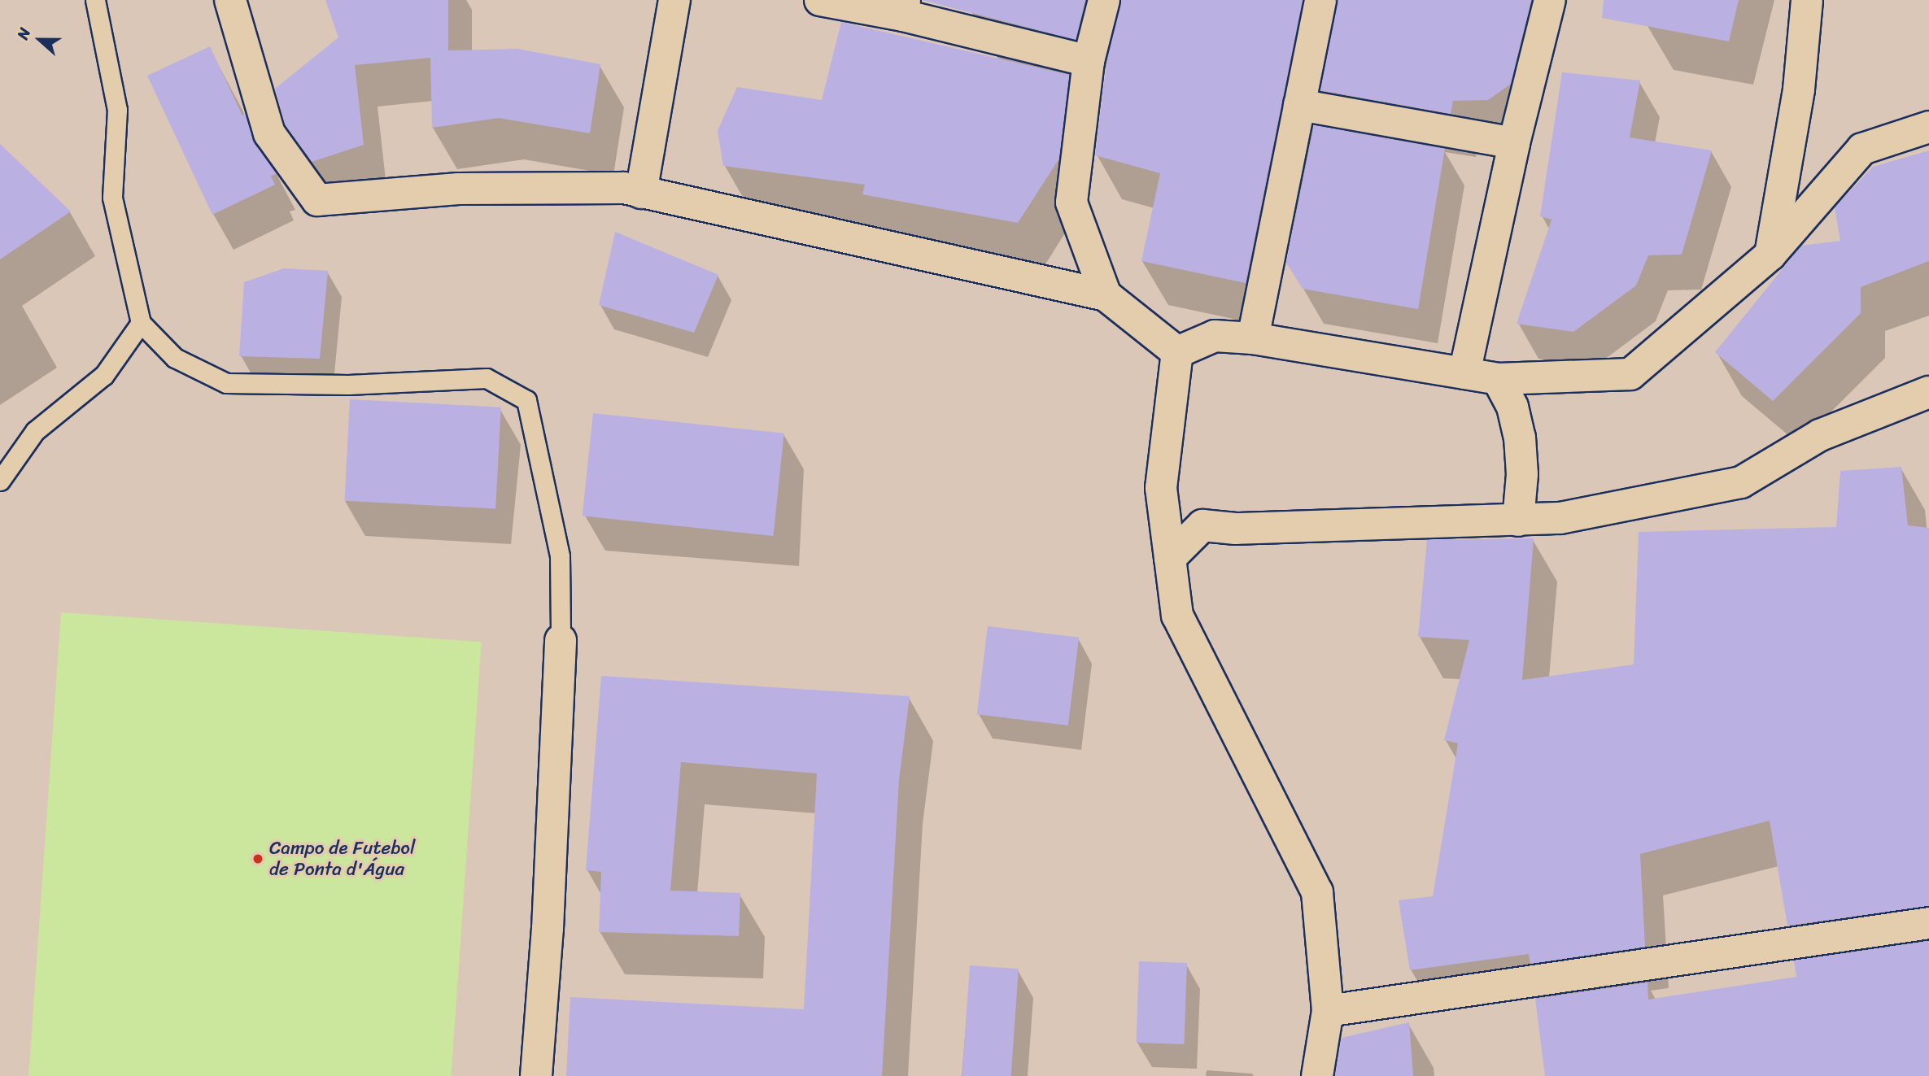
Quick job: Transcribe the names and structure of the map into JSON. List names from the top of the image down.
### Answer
{
  "places": ["Campo de Futebol de Ponta d'Água"],
  "north": "left"
}
